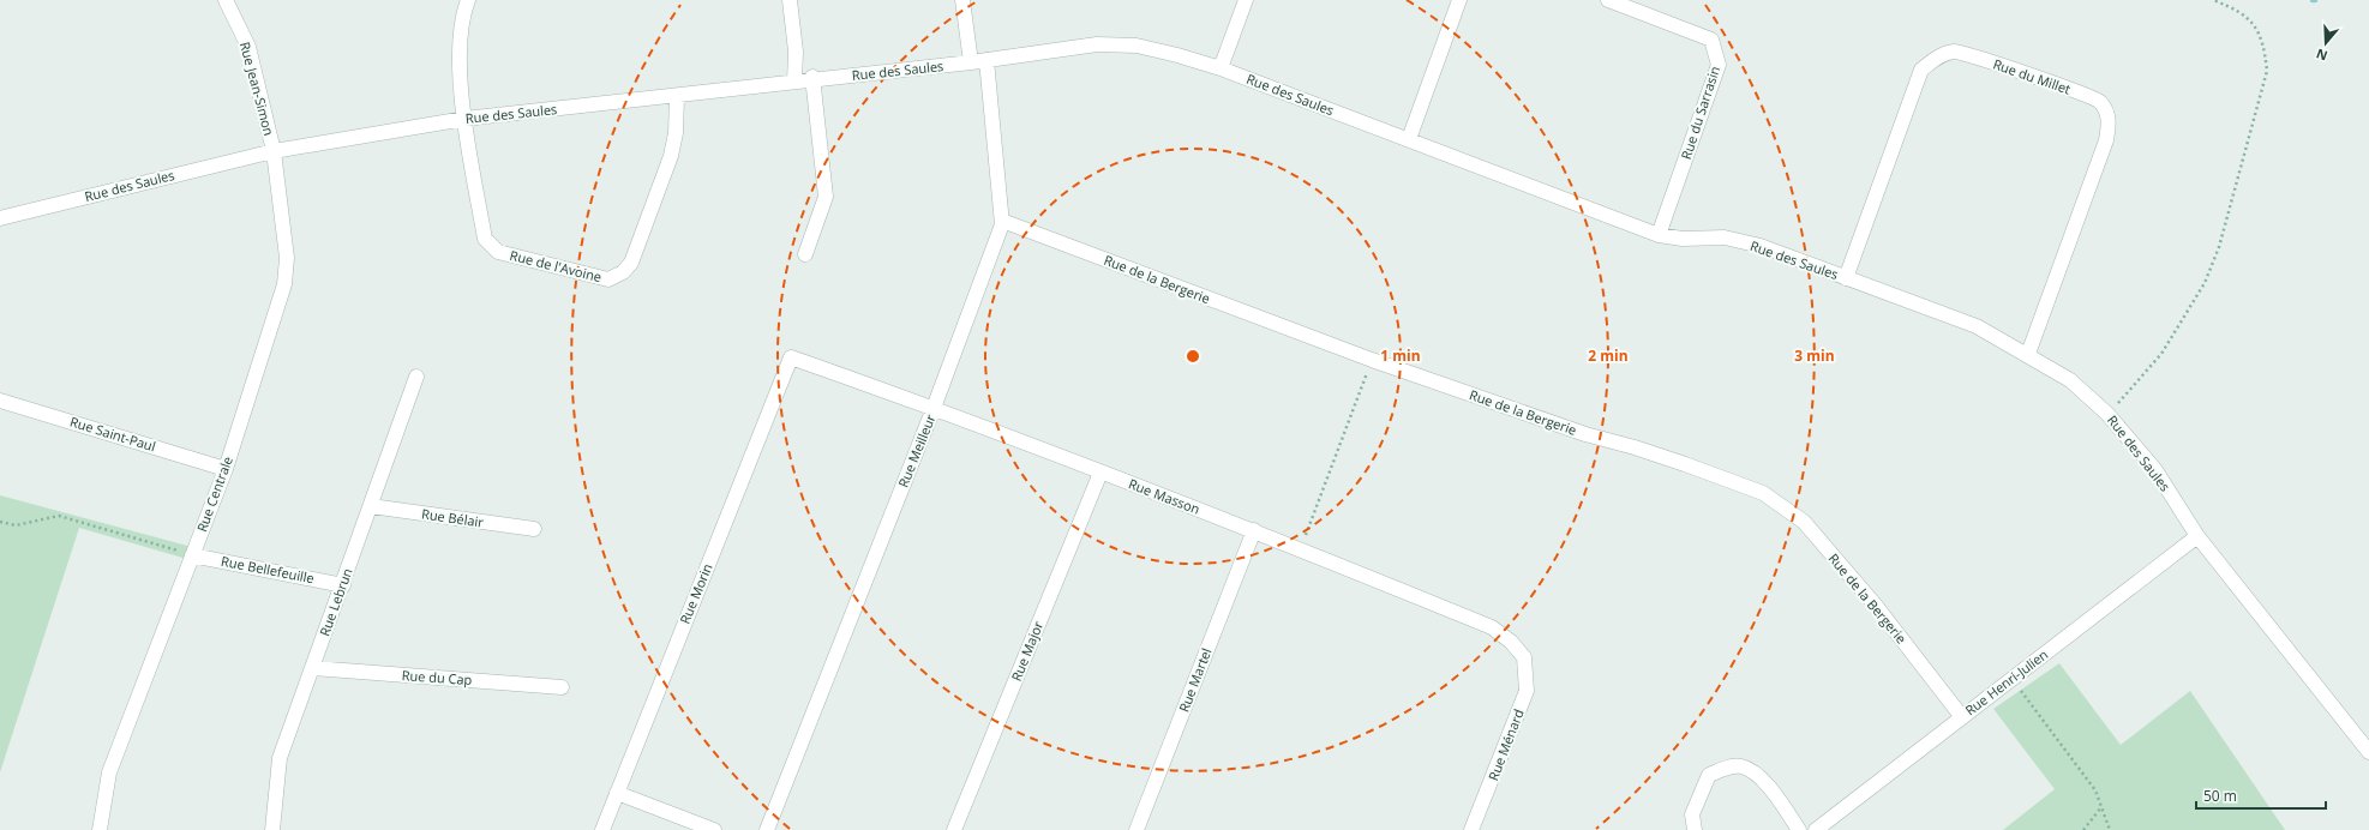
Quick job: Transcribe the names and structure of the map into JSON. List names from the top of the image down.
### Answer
{
  "streets": {
    "street": [
      "Rue des Saules",
      "Rue du Millet",
      "Rue Jean-Simon",
      "Rue du Sarrasin",
      "Rue de l'Avoine",
      "Rue de la Bergerie",
      "Rue Saint-Paul",
      "Rue Meilleur",
      "Rue Centrale",
      "Rue Masson",
      "Rue Bélair",
      "Rue Bellefeuille",
      "Rue Morin",
      "Rue Lebrun",
      "Rue Major",
      "Rue du Cap",
      "Rue Martel",
      "Rue Henri-Julien",
      "Rue Ménard"
    ]
  },
  "crossings": [
    ["Rue des Saules", "Rue du Millet"],
    ["Rue des Saules", "Rue Jean-Simon"],
    ["Rue des Saules", "Rue du Sarrasin"],
    ["Rue des Saules", "Rue de l'Avoine"],
    ["Rue des Saules", "Rue Meilleur"],
    ["Rue des Saules", "Rue Centrale"],
    ["Rue des Saules", "Rue Henri-Julien"],
    ["Rue Jean-Simon", "Rue Centrale"],
    ["Rue de la Bergerie", "Rue Meilleur"],
    ["Rue de la Bergerie", "Rue Henri-Julien"],
    ["Rue Saint-Paul", "Rue Centrale"],
    ["Rue Meilleur", "Rue Masson"],
    ["Rue Centrale", "Rue Bellefeuille"],
    ["Rue Masson", "Rue Morin"],
    ["Rue Masson", "Rue Major"],
    ["Rue Masson", "Rue Martel"],
    ["Rue Masson", "Rue Ménard"],
    ["Rue Bélair", "Rue Lebrun"],
    ["Rue Bellefeuille", "Rue Lebrun"],
    ["Rue Lebrun", "Rue du Cap"]
  ],
  "scale_bar": "50 m",
  "north": "bottom",
  "rings": ["1 min", "2 min", "3 min"]
}
